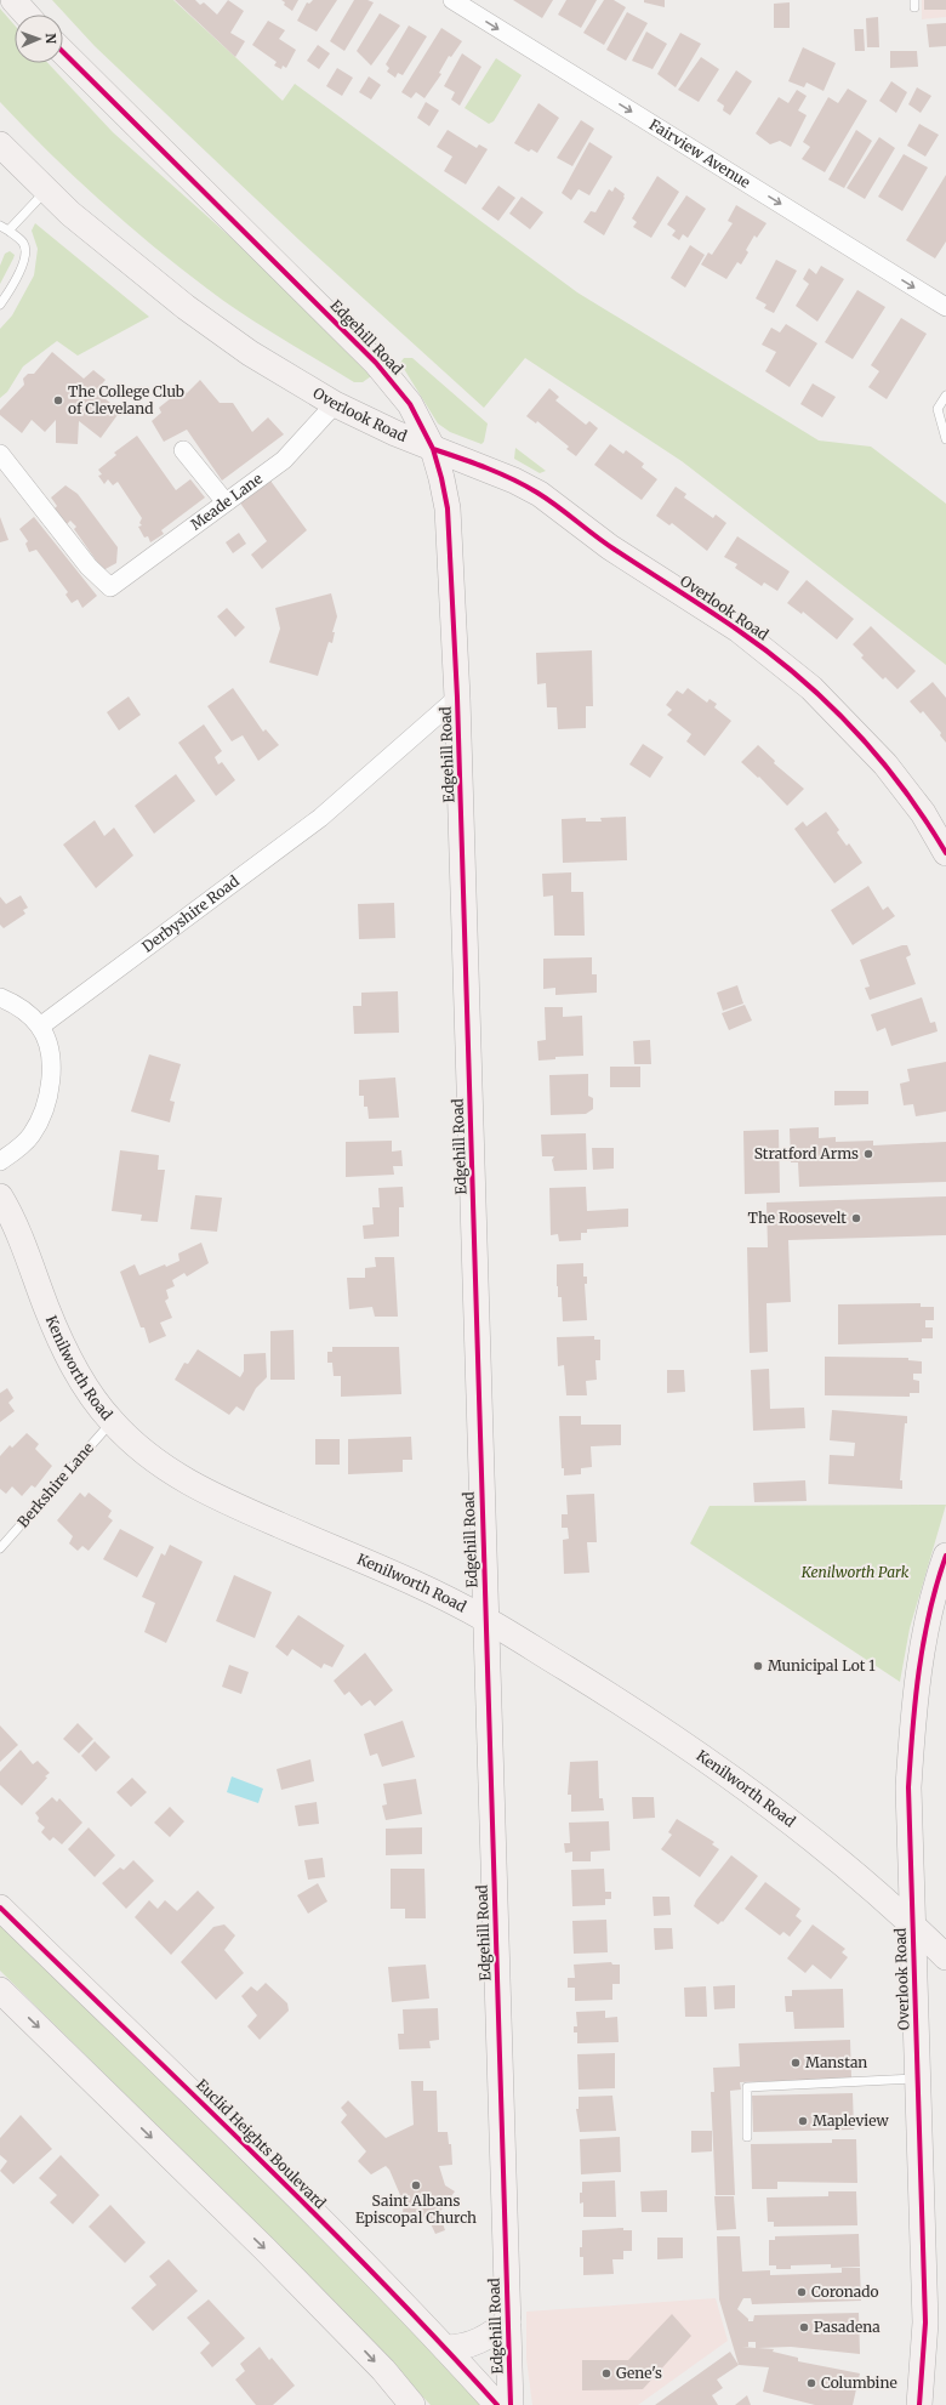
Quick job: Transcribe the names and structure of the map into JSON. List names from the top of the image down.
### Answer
{
  "streets": {
    "street": [
      "Fairview Avenue",
      "Edgehill Road",
      "Overlook Road",
      "Meade Lane",
      "Derbyshire Road",
      "Kenilworth Road",
      "Euclid Heights Boulevard"
    ],
    "lane": ["Berkshire Lane"]
  },
  "crossings": [
    ["Edgehill Road", "Overlook Road"],
    ["Edgehill Road", "Derbyshire Road"],
    ["Edgehill Road", "Kenilworth Road"],
    ["Overlook Road", "Meade Lane"],
    ["Overlook Road", "Kenilworth Road"],
    ["Kenilworth Road", "Berkshire Lane"]
  ],
  "one_way": ["Fairview Avenue"],
  "parks": ["Kenilworth Park"],
  "places": [
    "The College Club of Cleveland",
    "Stratford Arms",
    "The Roosevelt",
    "Municipal Lot 1",
    "Manstan",
    "Mapleview",
    "Saint Albans Episcopal Church",
    "Coronado",
    "Pasadena",
    "Gene's",
    "Columbine"
  ],
  "north": "right"
}
